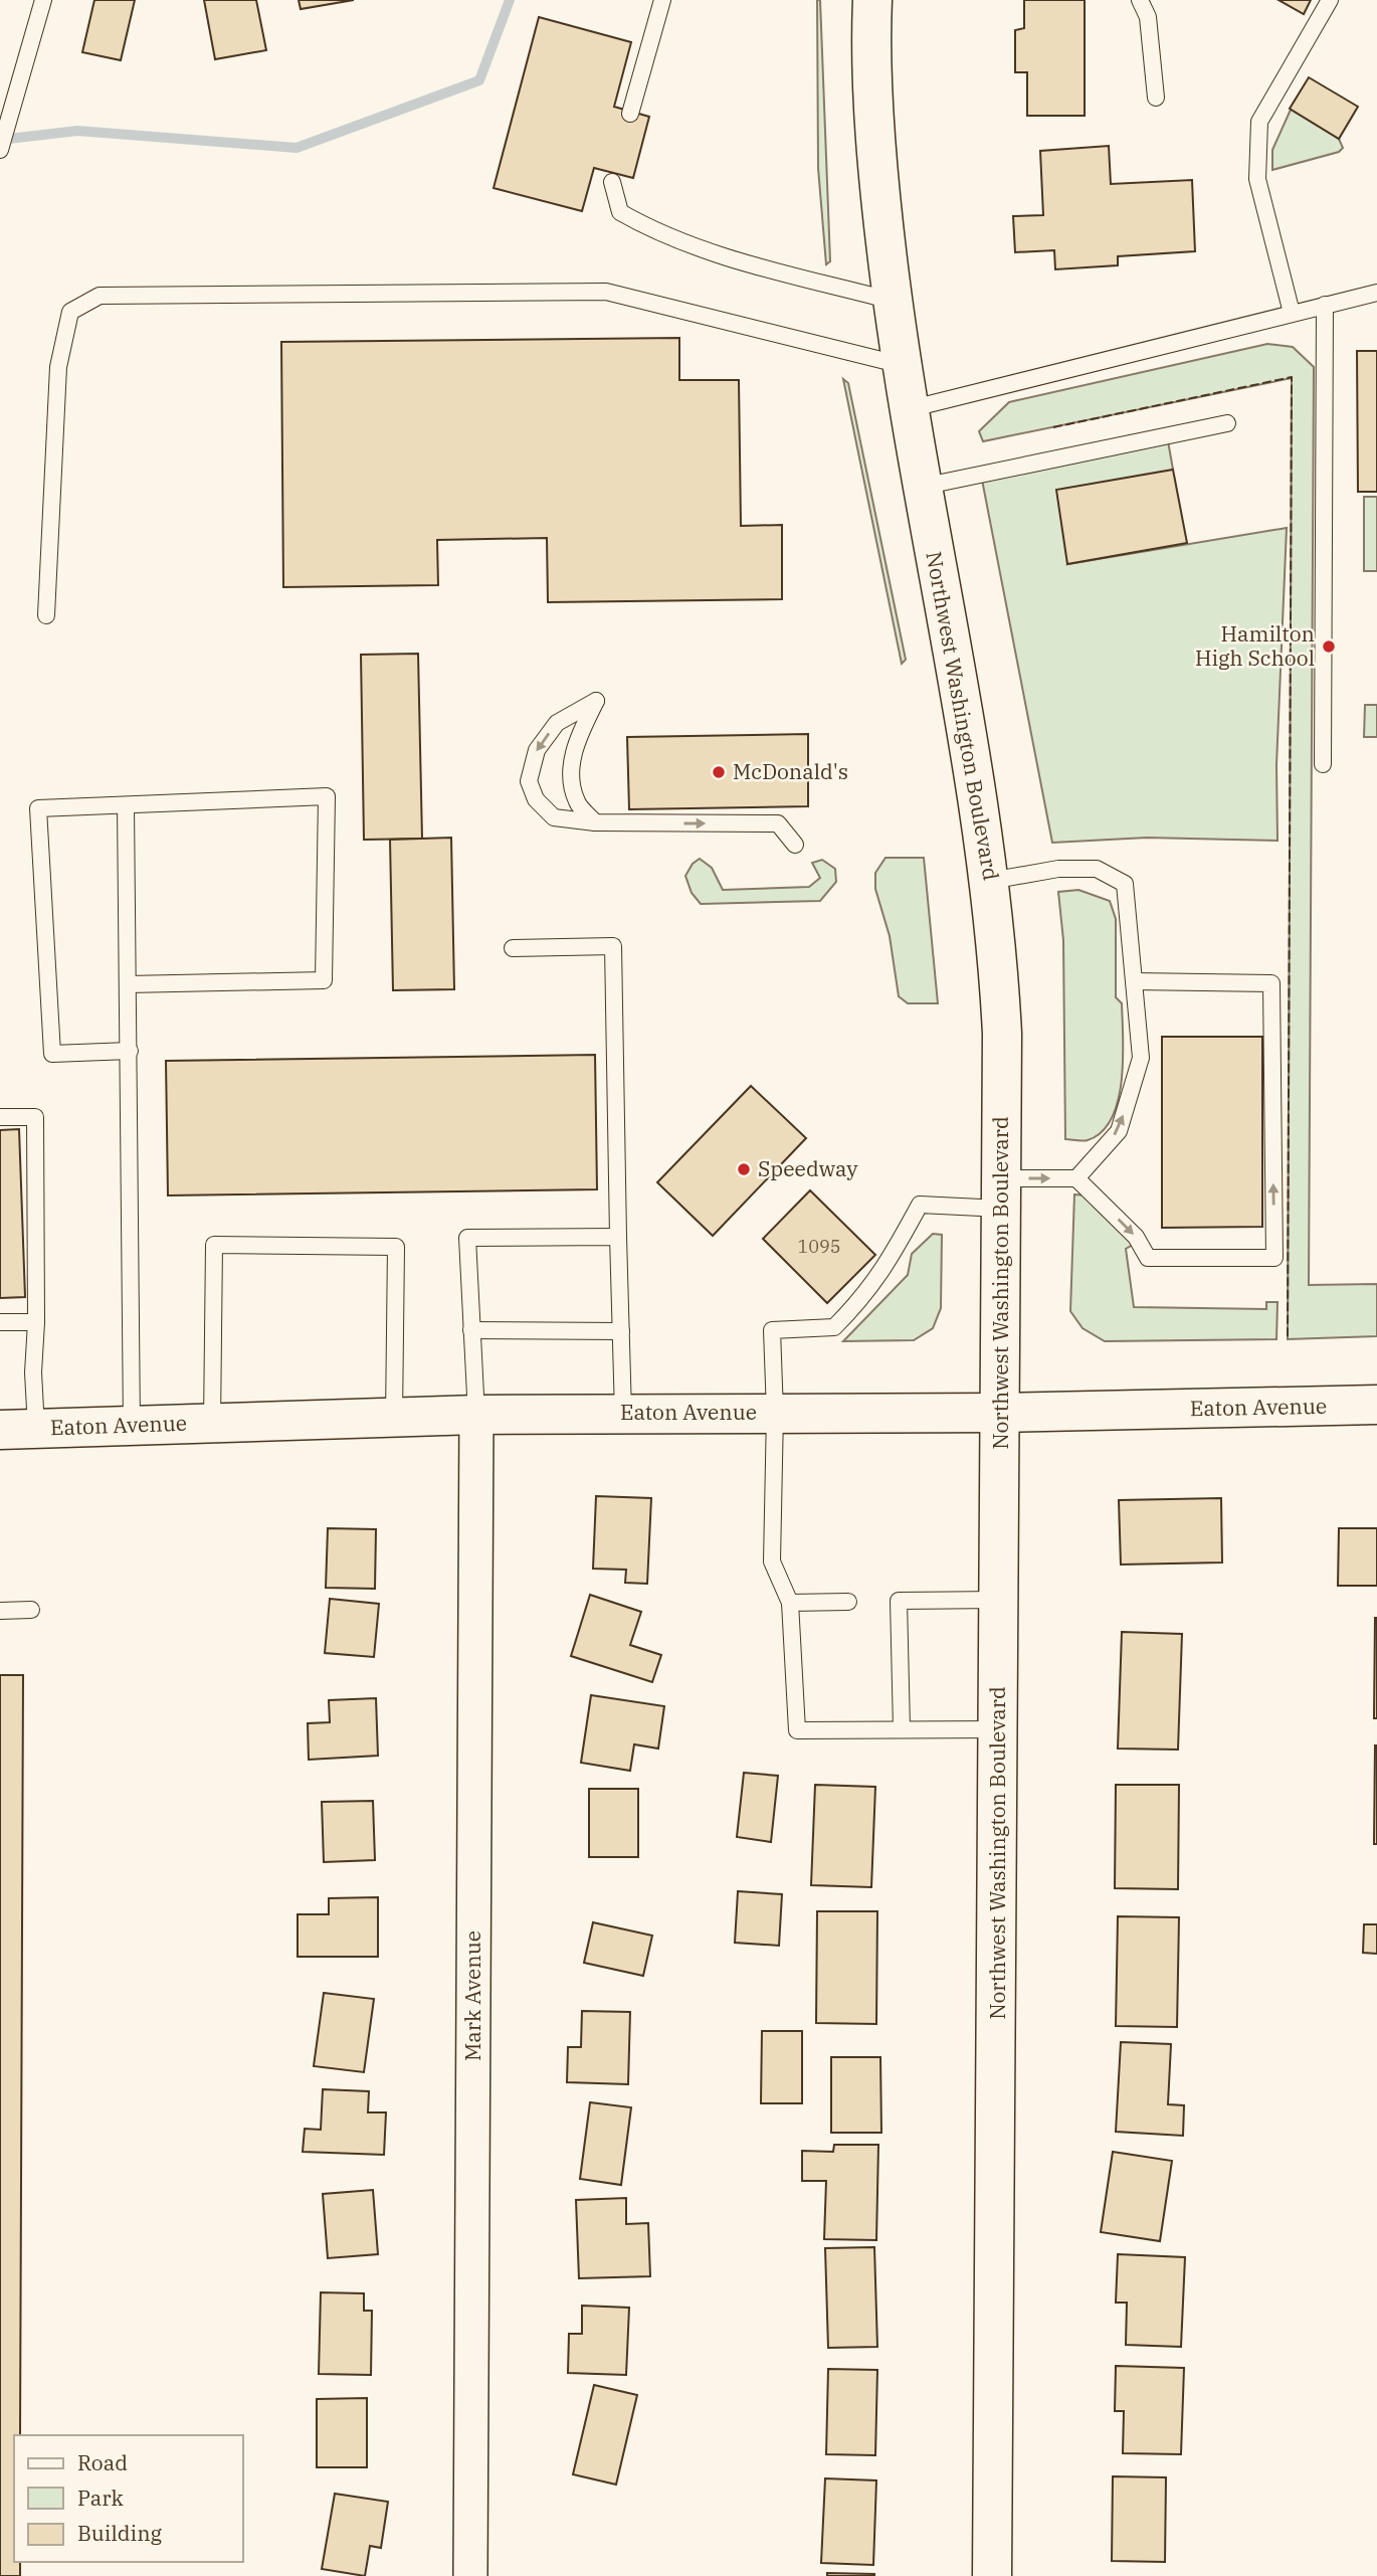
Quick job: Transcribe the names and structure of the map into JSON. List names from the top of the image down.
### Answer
{
  "streets": {
    "main road": ["Northwest Washington Boulevard", "Eaton Avenue"],
    "street": ["Mark Avenue"]
  },
  "crossings": [
    ["Northwest Washington Boulevard", "Eaton Avenue"],
    ["Eaton Avenue", "Mark Avenue"]
  ],
  "places": ["Hamilton High School", "McDonald's", "Speedway"],
  "house_numbers": ["1095"],
  "legend": ["Road", "Park", "Building"]
}
